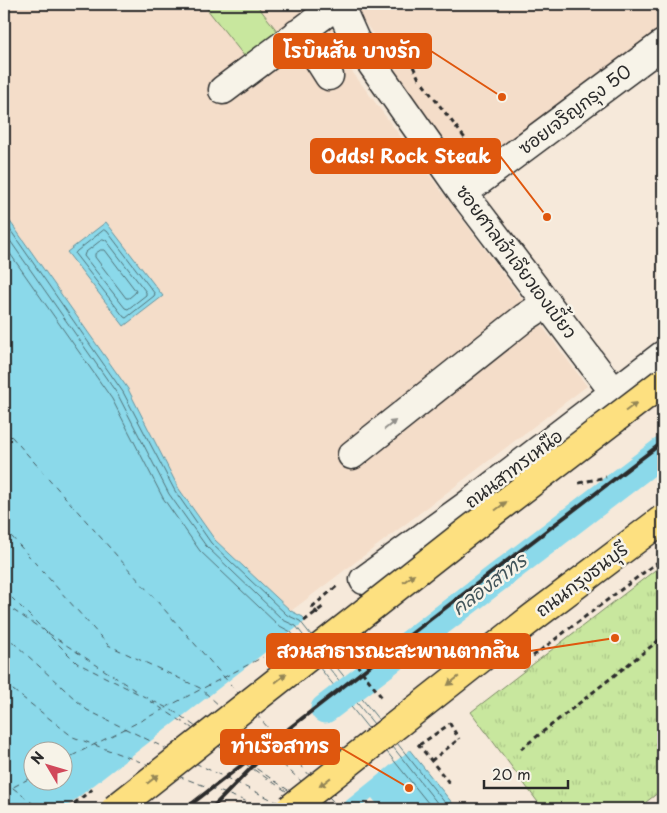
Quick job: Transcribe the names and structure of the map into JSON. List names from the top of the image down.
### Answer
{
  "streets": {
    "main road": ["ถนนกรุงธนบุรี"],
    "street": ["ซอยเจริญกรุง 50", "ซอยศาลเจ้าเจียวเองเบี้ยว", "ถนนสาทรเหนือ"]
  },
  "crossings": [
    ["ซอยเจริญกรุง 50", "ซอยศาลเจ้าเจียวเองเบี้ยว"],
    ["ซอยศาลเจ้าเจียวเองเบี้ยว", "ถนนสาทรเหนือ"]
  ],
  "water": ["คลองสาทร"],
  "places": [
    "โรบินสัน บางรัก",
    "Odds! Rock Steak",
    "สวนสาธารณะสะพานตากสิน",
    "ท่าเรือสาทร"
  ],
  "scale_bar": "20 m",
  "north": "top left"
}
